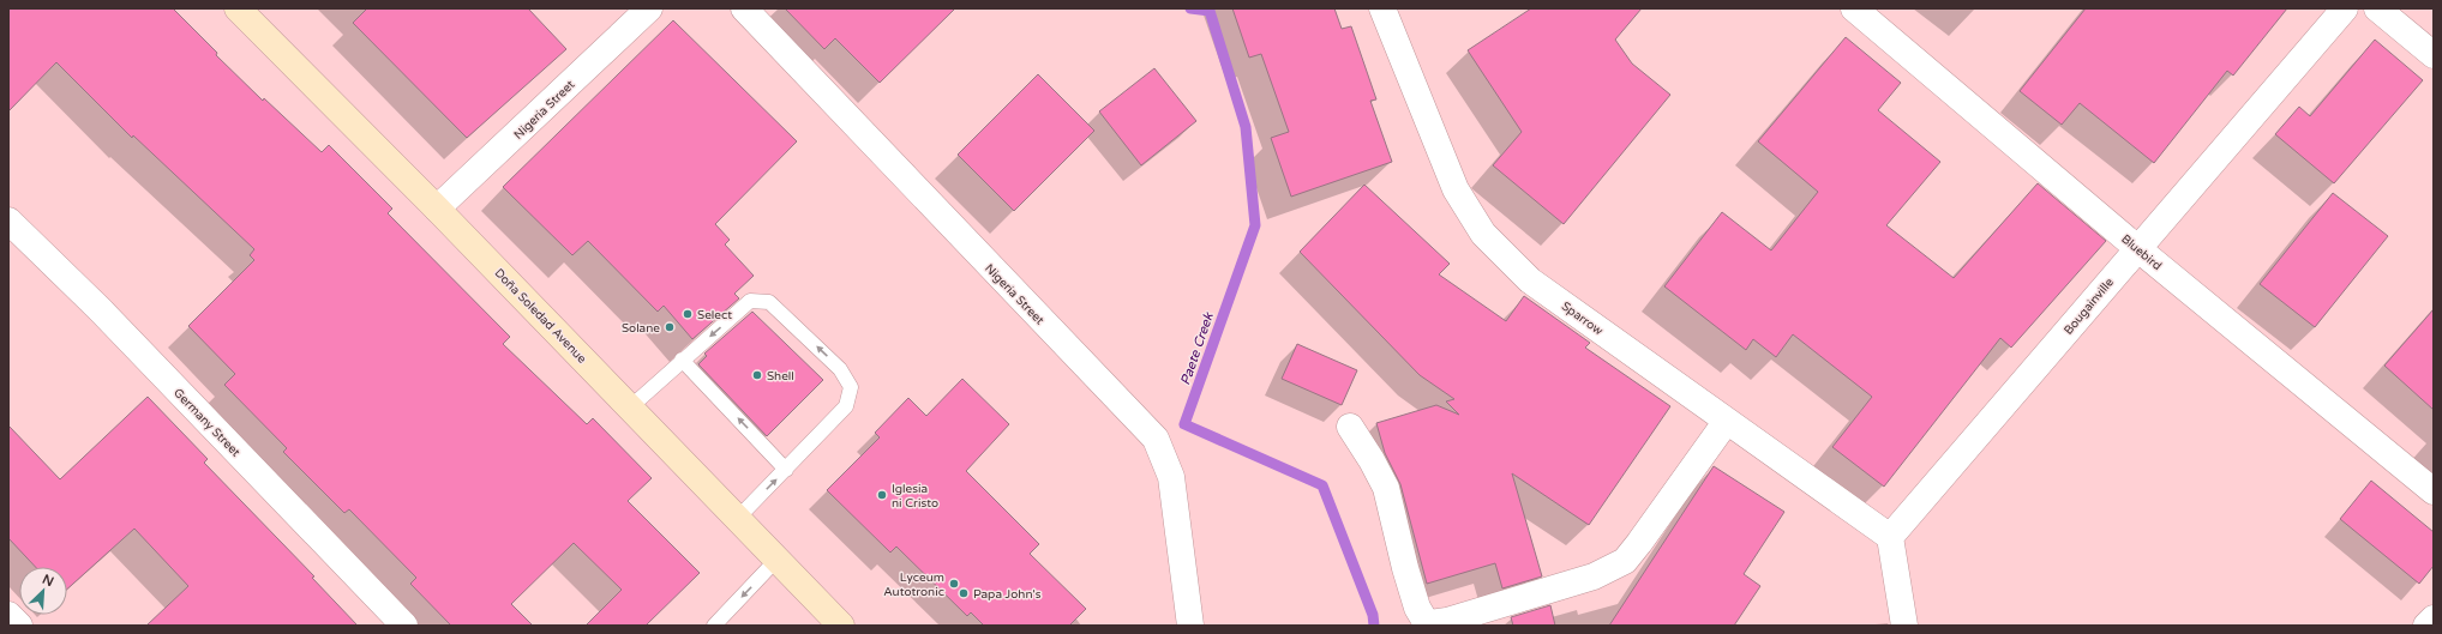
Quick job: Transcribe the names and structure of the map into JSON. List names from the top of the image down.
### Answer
{
  "streets": {
    "main road": ["Doña Soledad Avenue"],
    "street": [
      "Nigeria Street",
      "Bluebird",
      "Bougainville",
      "Sparrow",
      "Germany Street"
    ]
  },
  "crossings": [
    ["Nigeria Street", "Doña Soledad Avenue"],
    ["Bluebird", "Bougainville"],
    ["Bougainville", "Sparrow"]
  ],
  "water": ["Paete Creek"],
  "places": [
    "Select",
    "Solane",
    "Shell",
    "Iglesia ni Cristo",
    "Lyceum Autotronic",
    "Papa John's"
  ],
  "north": "top right"
}
